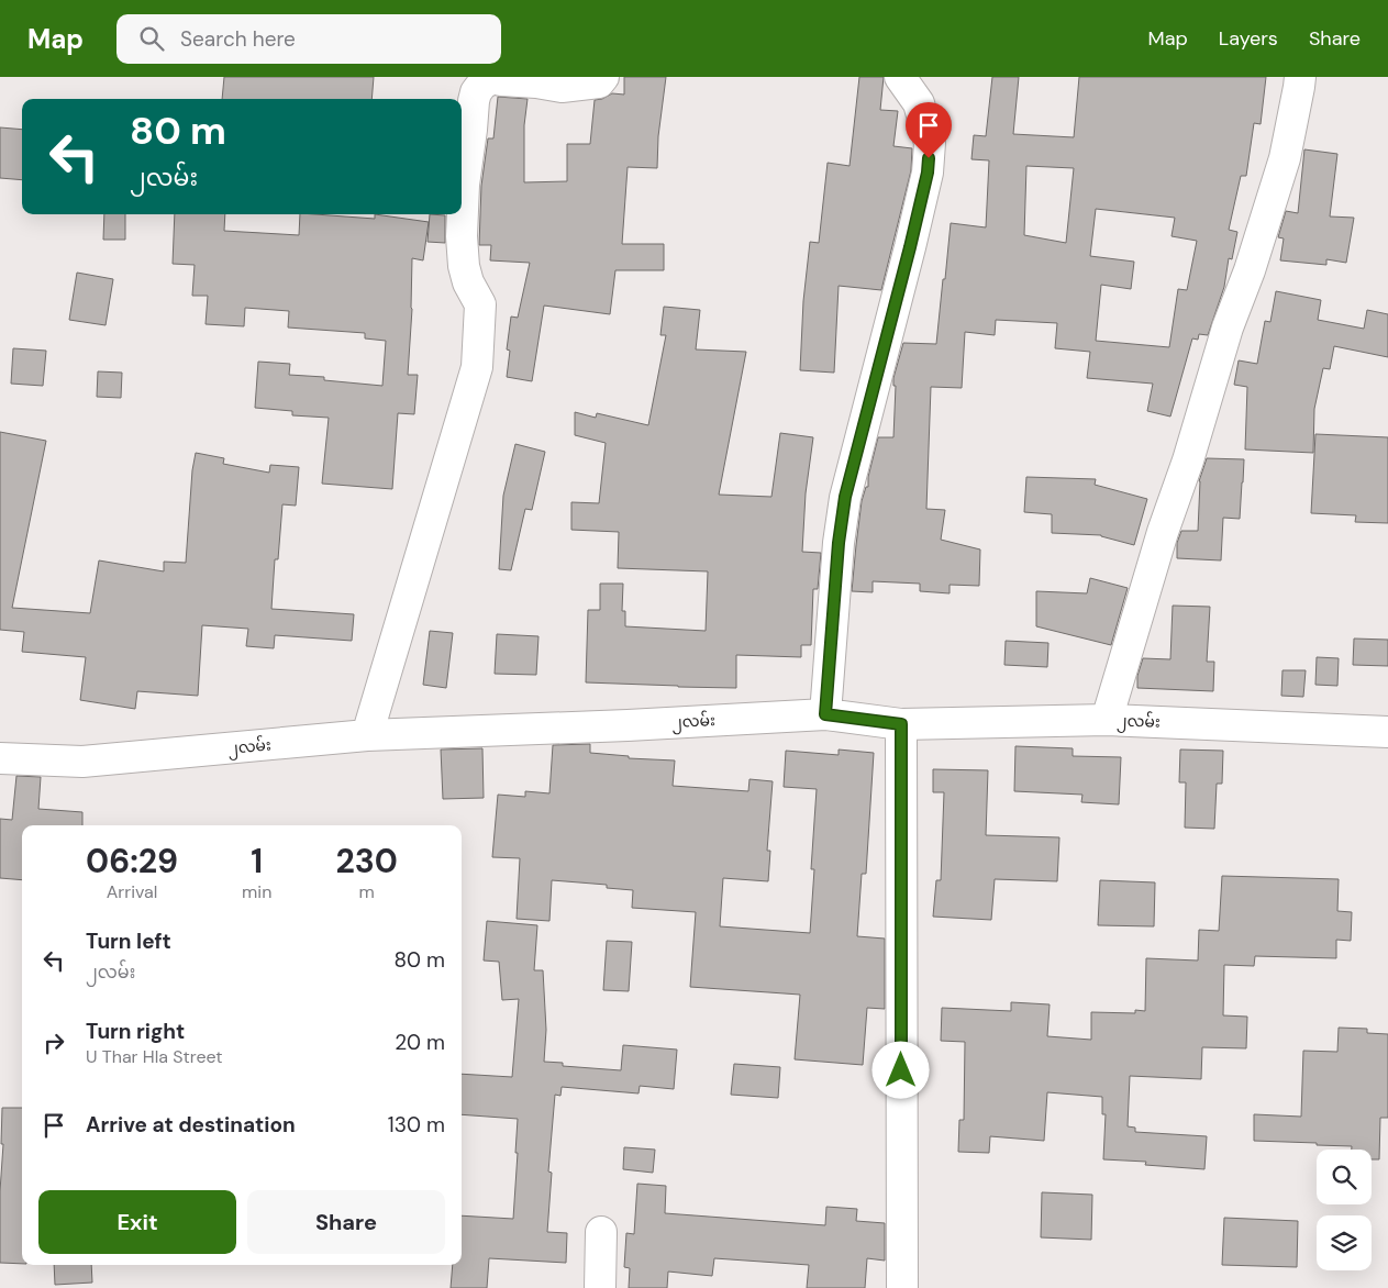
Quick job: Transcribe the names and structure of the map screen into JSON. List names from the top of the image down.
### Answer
{
  "streets": {
    "street": ["၂လမ်း"]
  },
  "page": {
    "header": "Map",
    "search": "Search here",
    "nav": ["Map", "Layers", "Share"],
    "turn": ["80 m", "၂လမ်း"],
    "eta": [
      "06:29",
      "Arrival",
      "1",
      "min",
      "230",
      "m"
    ],
    "list": [
      {
        "name": "Turn left",
        "note": "၂လမ်း",
        "value": "80 m"
      },
      {
        "name": "Turn right",
        "note": "U Thar Hla Street",
        "value": "20 m"
      },
      {
        "name": "Arrive at destination",
        "value": "130 m"
      }
    ],
    "buttons": ["Exit", "Share"]
  }
}
